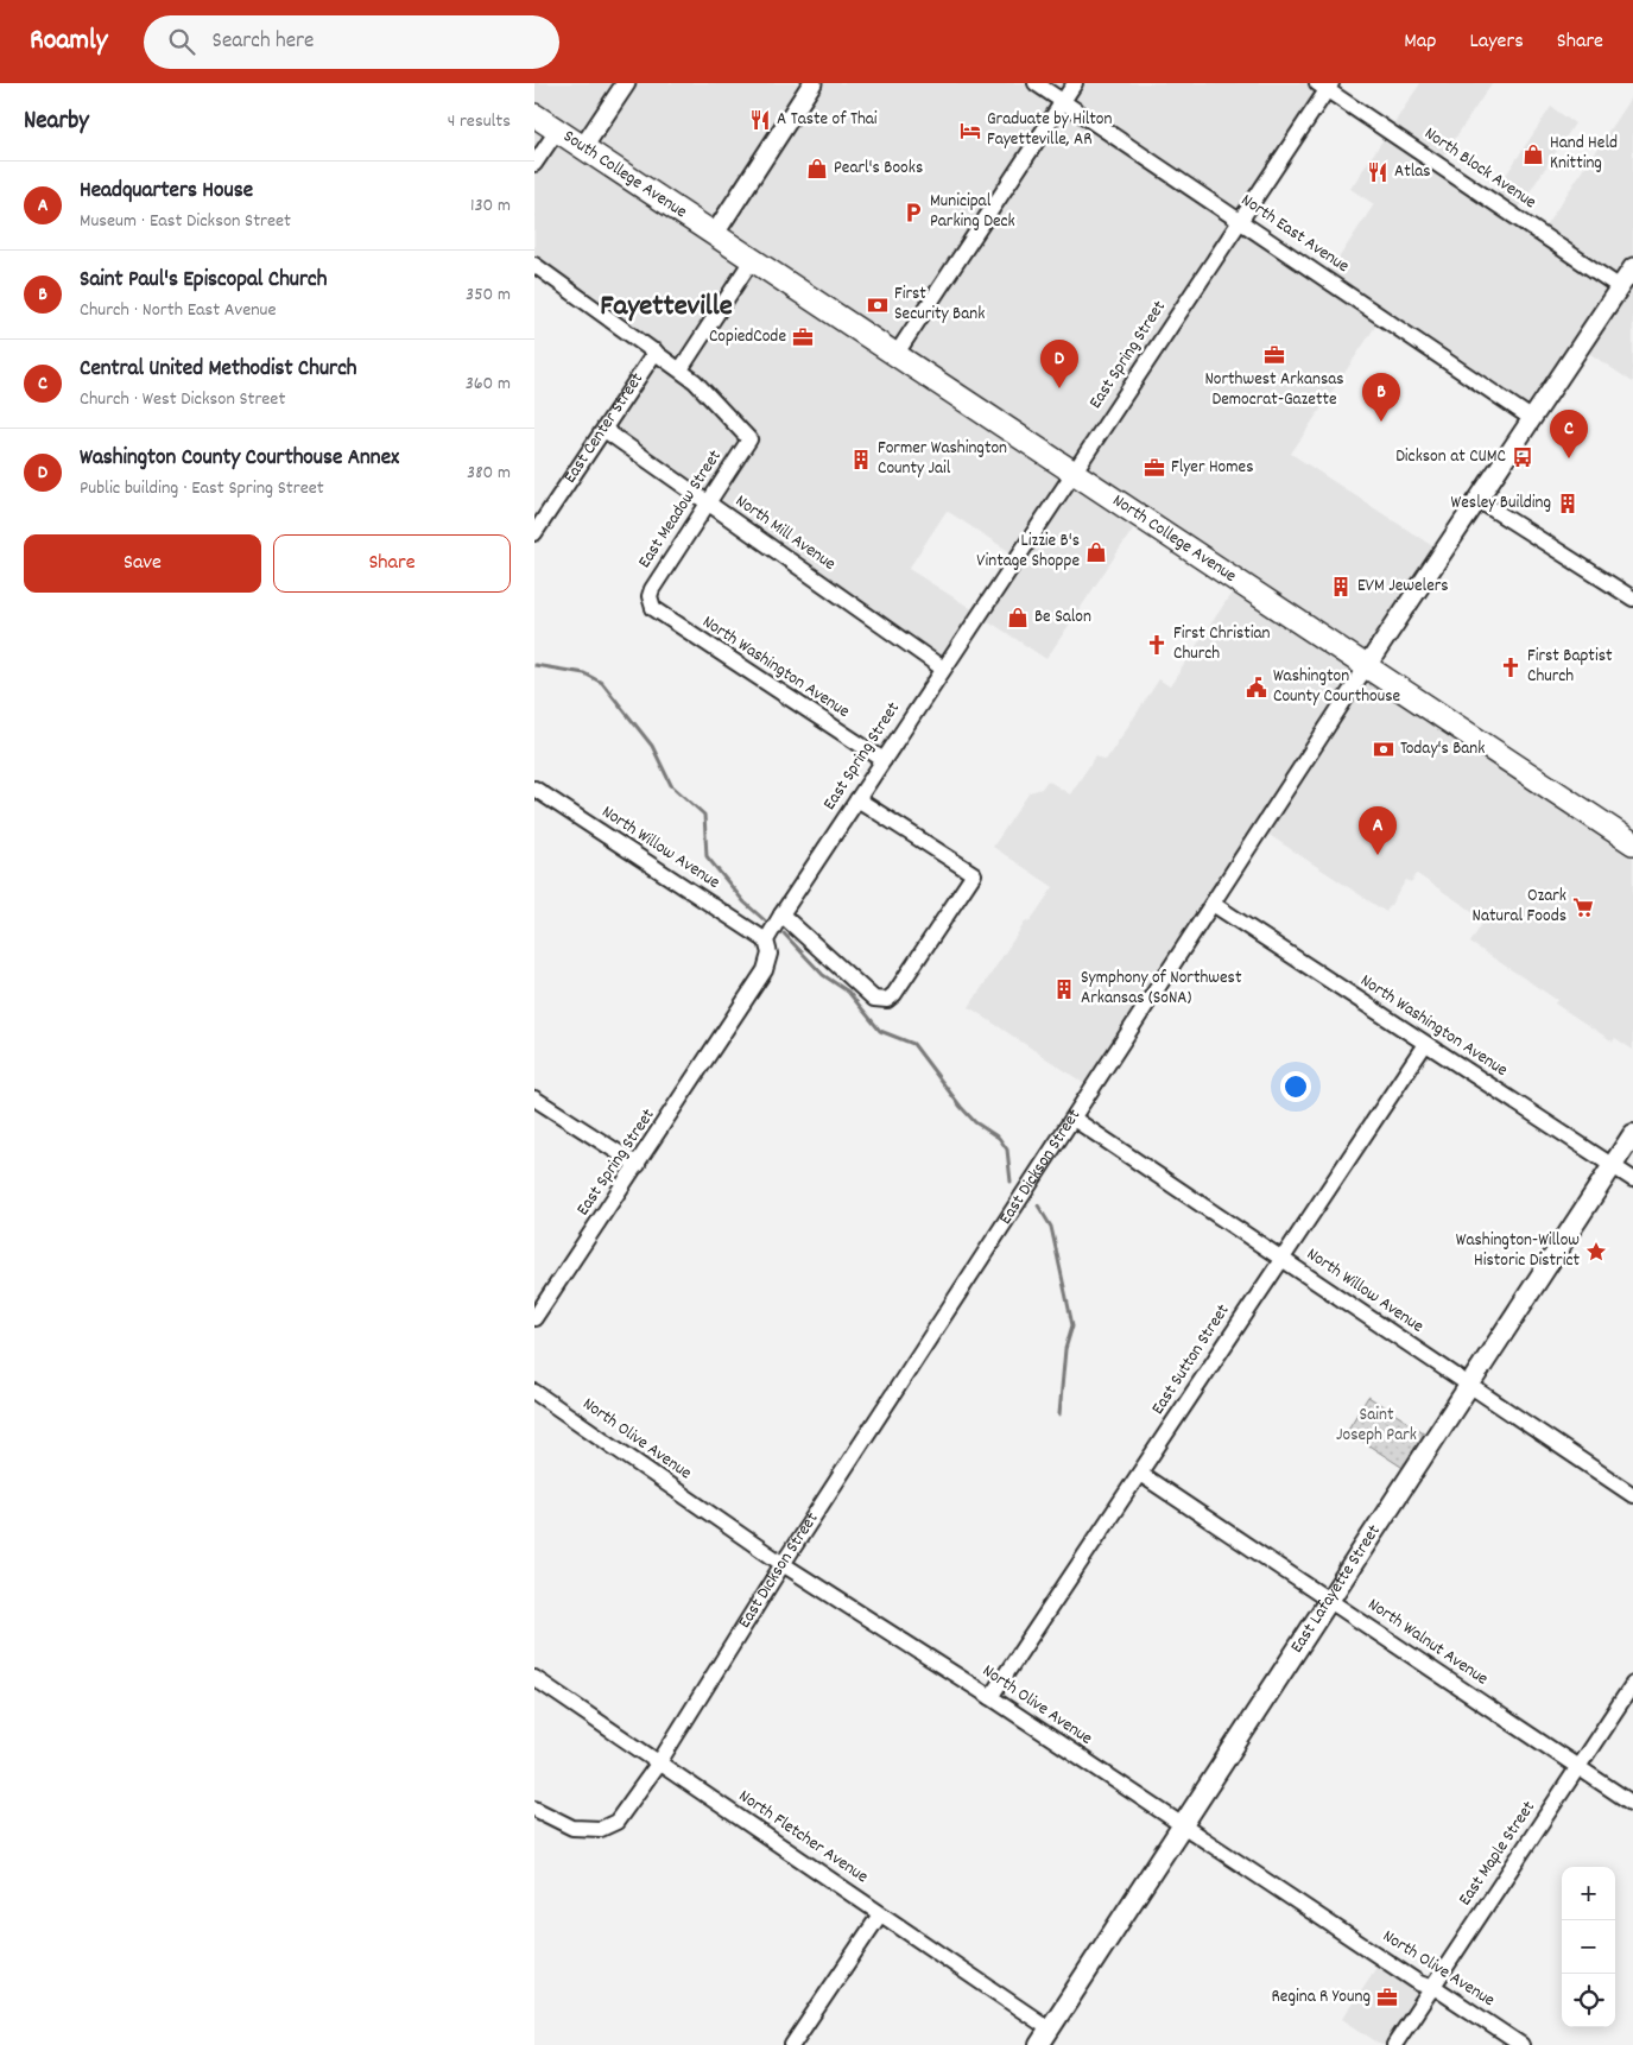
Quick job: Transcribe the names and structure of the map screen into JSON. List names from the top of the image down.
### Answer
{
  "streets": {
    "main road": ["South College Avenue", "North College Avenue", "East Lafayette Street"],
    "street": [
      "North Block Avenue",
      "North East Avenue",
      "East Spring Street",
      "East Center Street",
      "East Meadow Street",
      "North Mill Avenue",
      "North Washington Avenue",
      "North Willow Avenue",
      "East Dickson Street",
      "East Sutton Street",
      "North Olive Avenue",
      "North Walnut Avenue",
      "North Fletcher Avenue",
      "East Maple Street"
    ]
  },
  "crossings": [
    ["North Block Avenue", "East Spring Street"],
    ["North Block Avenue", "East Dickson Street"],
    ["South College Avenue", "North College Avenue"],
    ["North East Avenue", "East Spring Street"],
    ["North East Avenue", "East Dickson Street"],
    ["East Spring Street", "North Mill Avenue"],
    ["East Spring Street", "North College Avenue"],
    ["East Spring Street", "North Washington Avenue"],
    ["East Spring Street", "North Willow Avenue"],
    ["East Center Street", "North Mill Avenue"],
    ["East Meadow Street", "North Mill Avenue"],
    ["East Meadow Street", "North Washington Avenue"],
    ["North College Avenue", "East Dickson Street"],
    ["North Washington Avenue", "East Dickson Street"],
    ["North Washington Avenue", "East Sutton Street"],
    ["North Washington Avenue", "East Lafayette Street"],
    ["North Willow Avenue", "East Dickson Street"],
    ["North Willow Avenue", "East Sutton Street"],
    ["North Willow Avenue", "East Lafayette Street"],
    ["East Dickson Street", "North Olive Avenue"],
    ["East Dickson Street", "North Fletcher Avenue"],
    ["East Sutton Street", "North Olive Avenue"],
    ["East Sutton Street", "North Walnut Avenue"],
    ["North Olive Avenue", "East Lafayette Street"],
    ["North Olive Avenue", "East Maple Street"],
    ["East Lafayette Street", "North Walnut Avenue"],
    ["East Lafayette Street", "North Fletcher Avenue"],
    ["North Walnut Avenue", "East Maple Street"]
  ],
  "districts": ["Fayetteville"],
  "parks": ["Saint Joseph Park"],
  "places": {
    "restaurant": ["A Taste of Thai", "Atlas"],
    "hotel": ["Graduate by Hilton Fayetteville, AR"],
    "shop": [
      "Hand Held Knitting",
      "Pearl's Books",
      "Lizzie B's Vintage Shoppe",
      "Be Salon"
    ],
    "parking": ["Municipal Parking Deck"],
    "bank": ["First Security Bank", "Today's Bank"],
    "office": [
      "CopiedCode",
      "Northwest Arkansas Democrat-Gazette",
      "Flyer Homes",
      "Regina R Young"
    ],
    "bus stop": ["Dickson at CUMC"],
    "building": [
      "Former Washington County Jail",
      "Wesley Building",
      "EVM Jewelers",
      "Symphony of Northwest Arkansas (SoNA)"
    ],
    "church": ["First Christian Church", "First Baptist Church"],
    "public building": ["Washington County Courthouse"],
    "supermarket": ["Ozark Natural Foods"],
    "place": ["Washington-Willow Historic District"]
  },
  "page": {
    "header": "Roamly",
    "search": "Search here",
    "nav": ["Map", "Layers", "Share"],
    "heading": ["Nearby", "4 results"],
    "list": [
      {
        "mark": "A",
        "name": "Headquarters House",
        "note": "Museum · East Dickson Street",
        "value": "130 m"
      },
      {
        "mark": "B",
        "name": "Saint Paul's Episcopal Church",
        "note": "Church · North East Avenue",
        "value": "350 m"
      },
      {
        "mark": "C",
        "name": "Central United Methodist Church",
        "note": "Church · West Dickson Street",
        "value": "360 m"
      },
      {
        "mark": "D",
        "name": "Washington County Courthouse Annex",
        "note": "Public building · East Spring Street",
        "value": "380 m"
      }
    ],
    "pins": [
      "D",
      "B",
      "C",
      "A"
    ],
    "buttons": ["Save", "Share"],
    "map_buttons": ["+", "−"]
  }
}
